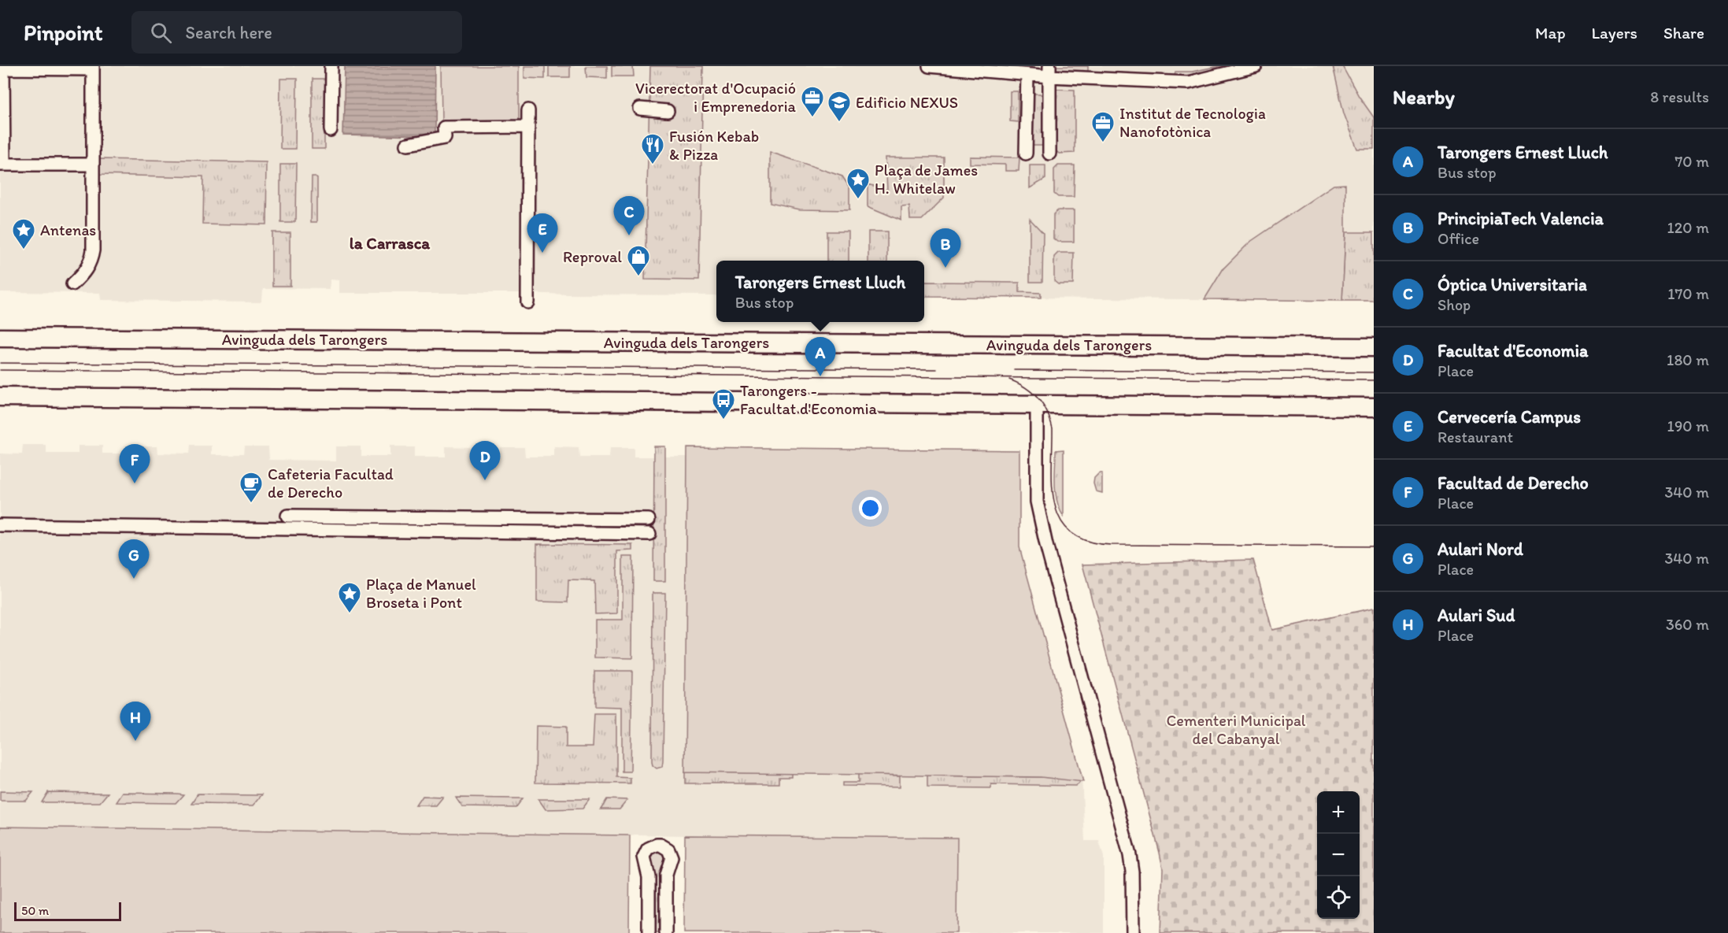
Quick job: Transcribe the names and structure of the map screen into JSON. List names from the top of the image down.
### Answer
{
  "streets": {
    "main road": ["Avinguda dels Tarongers"]
  },
  "districts": ["la Carrasca"],
  "parks": ["Cementeri Municipal del Cabanyal"],
  "places": {
    "office": ["Vicerectorat d'Ocupació i Emprenedoria", "Institut de Tecnologia Nanofotònica"],
    "school or university": ["Edificio NEXUS"],
    "restaurant": ["Fusión Kebab & Pizza"],
    "place": ["Plaça de James H. Whitelaw", "Antenas", "Plaça de Manuel Broseta i Pont"],
    "shop": ["Reproval"],
    "bus stop": ["Tarongers - Facultat d'Economia"],
    "cafe": ["Cafeteria Facultad de Derecho"]
  },
  "scale_bar": "50 m",
  "page": {
    "header": "Pinpoint",
    "search": "Search here",
    "nav": ["Map", "Layers", "Share"],
    "heading": ["Nearby", "8 results"],
    "list": [
      {
        "mark": "A",
        "name": "Tarongers Ernest Lluch",
        "note": "Bus stop",
        "value": "70 m"
      },
      {
        "mark": "B",
        "name": "PrincipiaTech Valencia",
        "note": "Office",
        "value": "120 m"
      },
      {
        "mark": "C",
        "name": "Óptica Universitaria",
        "note": "Shop",
        "value": "170 m"
      },
      {
        "mark": "D",
        "name": "Facultat d'Economia",
        "note": "Place",
        "value": "180 m"
      },
      {
        "mark": "E",
        "name": "Cervecería Campus",
        "note": "Restaurant",
        "value": "190 m"
      },
      {
        "mark": "F",
        "name": "Facultad de Derecho",
        "note": "Place",
        "value": "340 m"
      },
      {
        "mark": "G",
        "name": "Aulari Nord",
        "note": "Place",
        "value": "340 m"
      },
      {
        "mark": "H",
        "name": "Aulari Sud",
        "note": "Place",
        "value": "360 m"
      }
    ],
    "pins": [
      "C",
      "E",
      "B",
      "A",
      "D",
      "F",
      "G",
      "H"
    ],
    "popup": ["Tarongers Ernest Lluch", "Bus stop"],
    "map_buttons": ["+", "−"],
    "scale": "50 m"
  }
}
